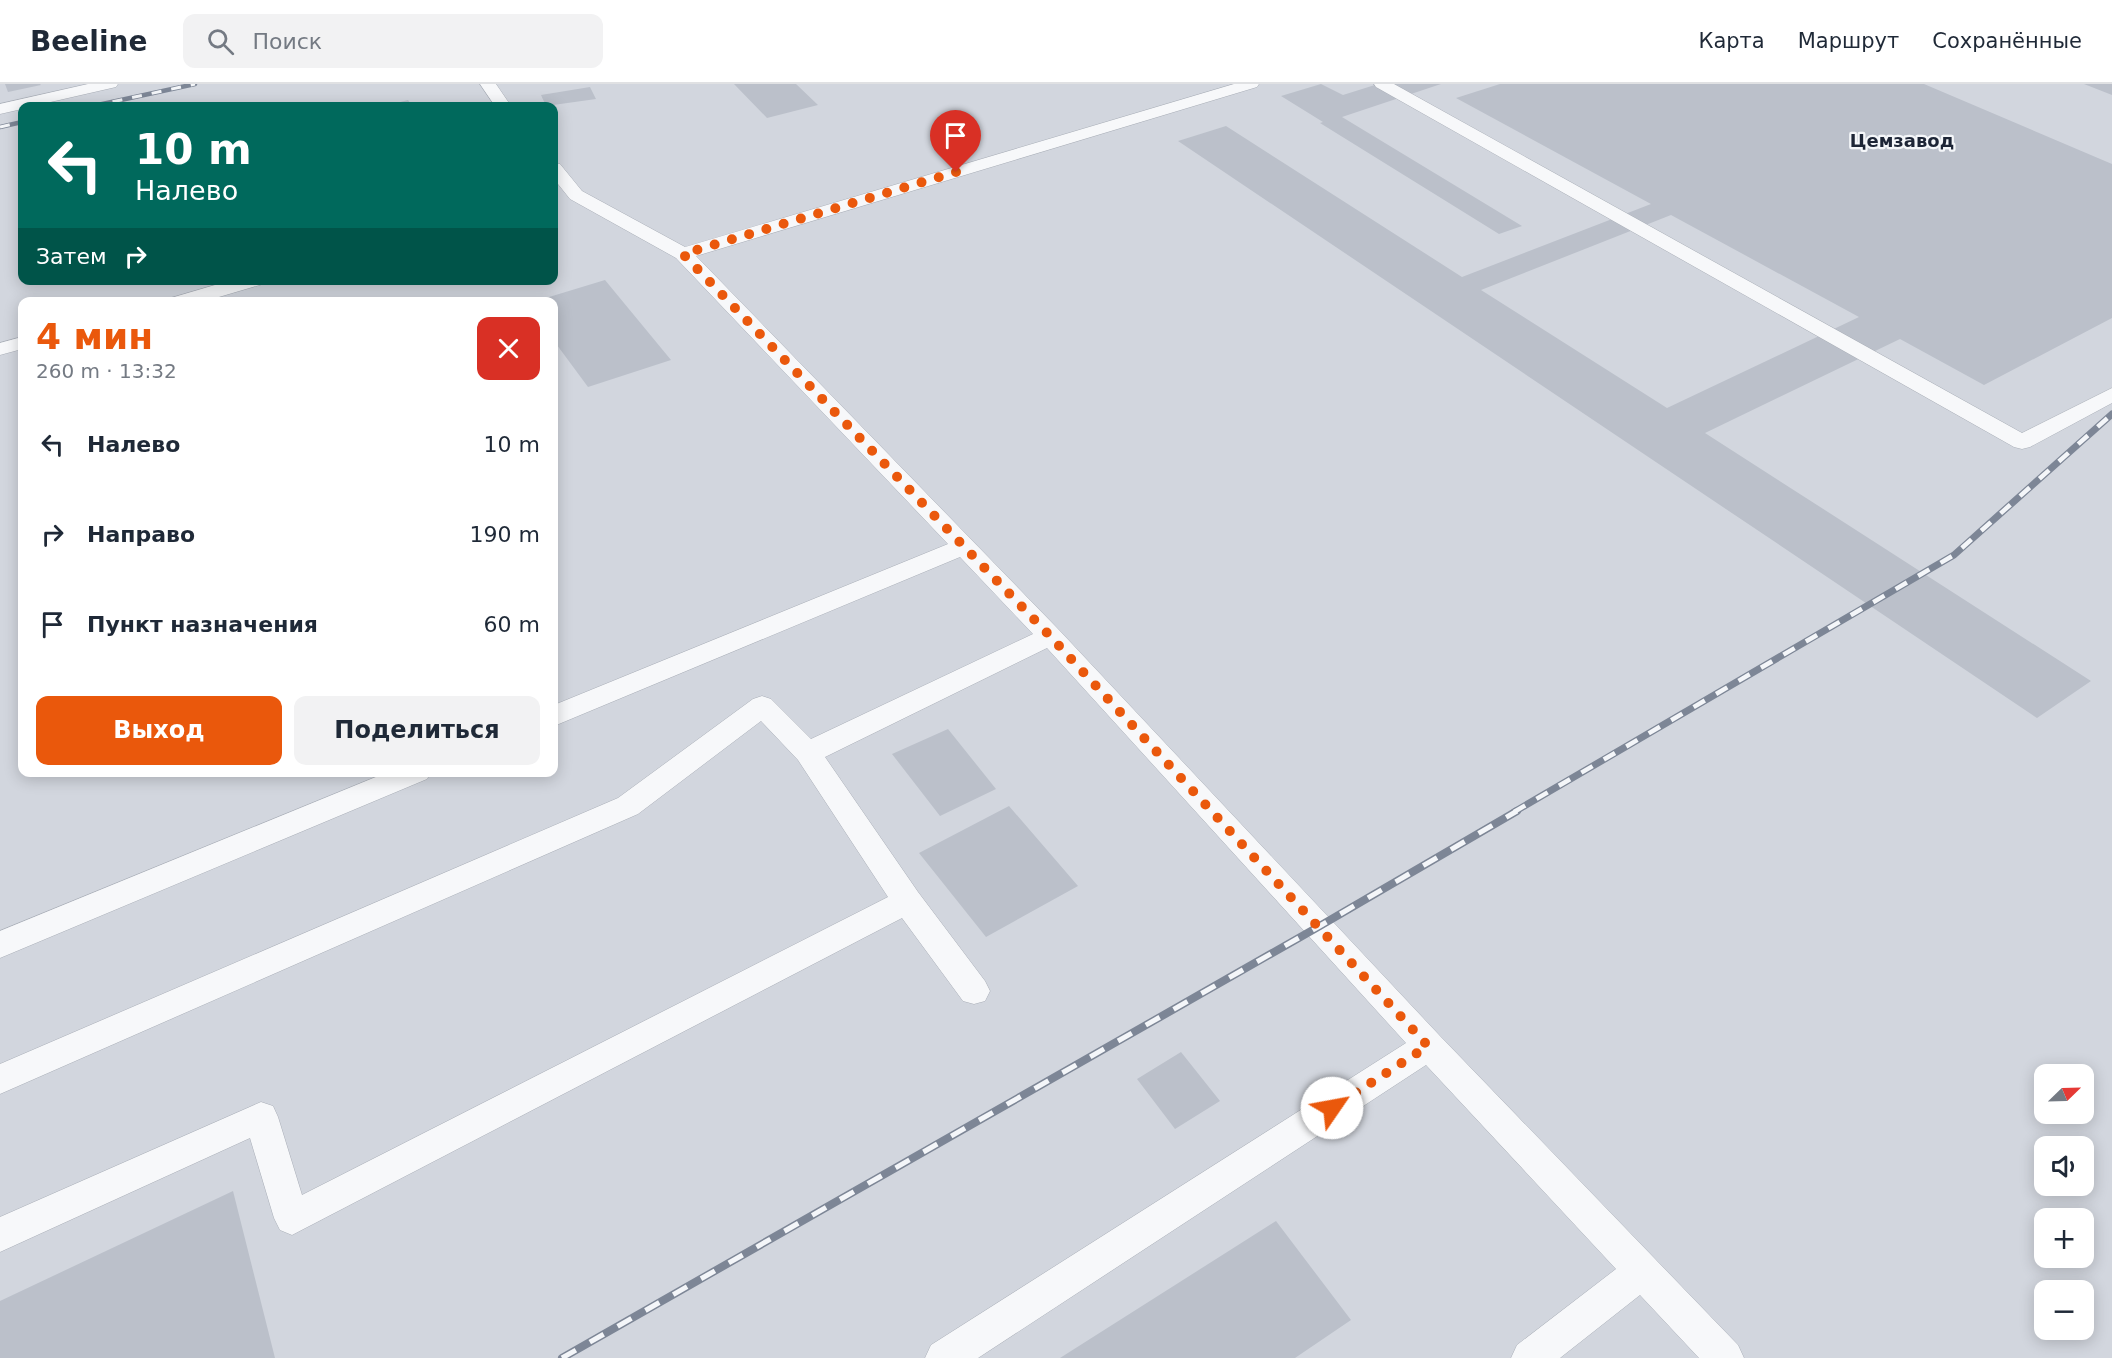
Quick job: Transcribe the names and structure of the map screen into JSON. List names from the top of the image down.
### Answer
{
  "districts": ["Цемзавод"],
  "north": "top right",
  "page": {
    "header": "Beeline",
    "search": "Поиск",
    "nav": ["Карта", "Маршрут", "Сохранённые"],
    "turn": ["10 m", "Налево"],
    "then": "Затем",
    "heading": ["4 мин", "260 m · 13:32"],
    "list": [
      {
        "name": "Налево",
        "value": "10 m"
      },
      {
        "name": "Направо",
        "value": "190 m"
      },
      {
        "name": "Пункт назначения",
        "value": "60 m"
      }
    ],
    "buttons": ["Выход", "Поделиться"],
    "map_buttons": ["+", "−"]
  }
}
